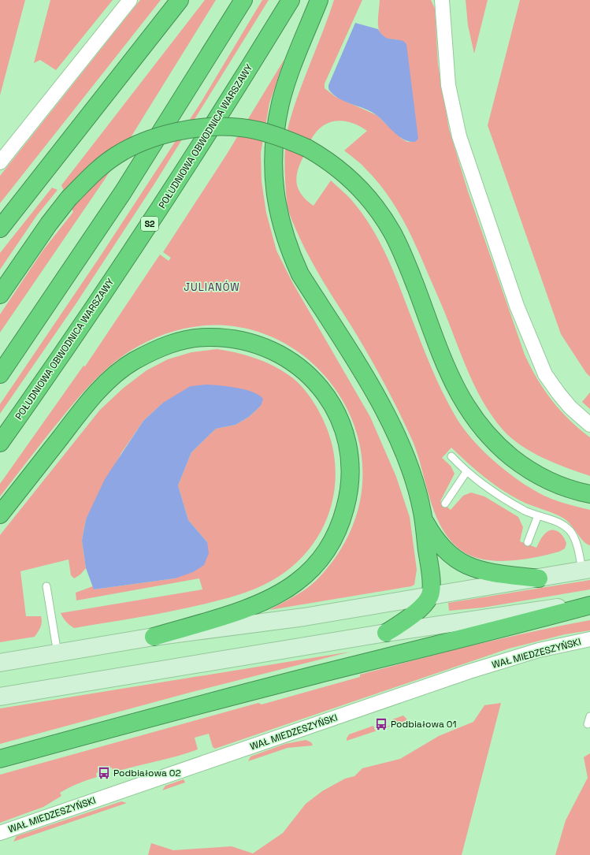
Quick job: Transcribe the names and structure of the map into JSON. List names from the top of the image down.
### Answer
{
  "streets": {
    "highway": ["POŁUDNIOWA OBWODNICA WARSZAWY", "S2"],
    "street": ["WAŁ MIEDZESZYŃSKI"]
  },
  "districts": ["JULIANÓW"],
  "places": {
    "bus stop": ["Podbiałowa 01", "Podbiałowa 02"]
  }
}
